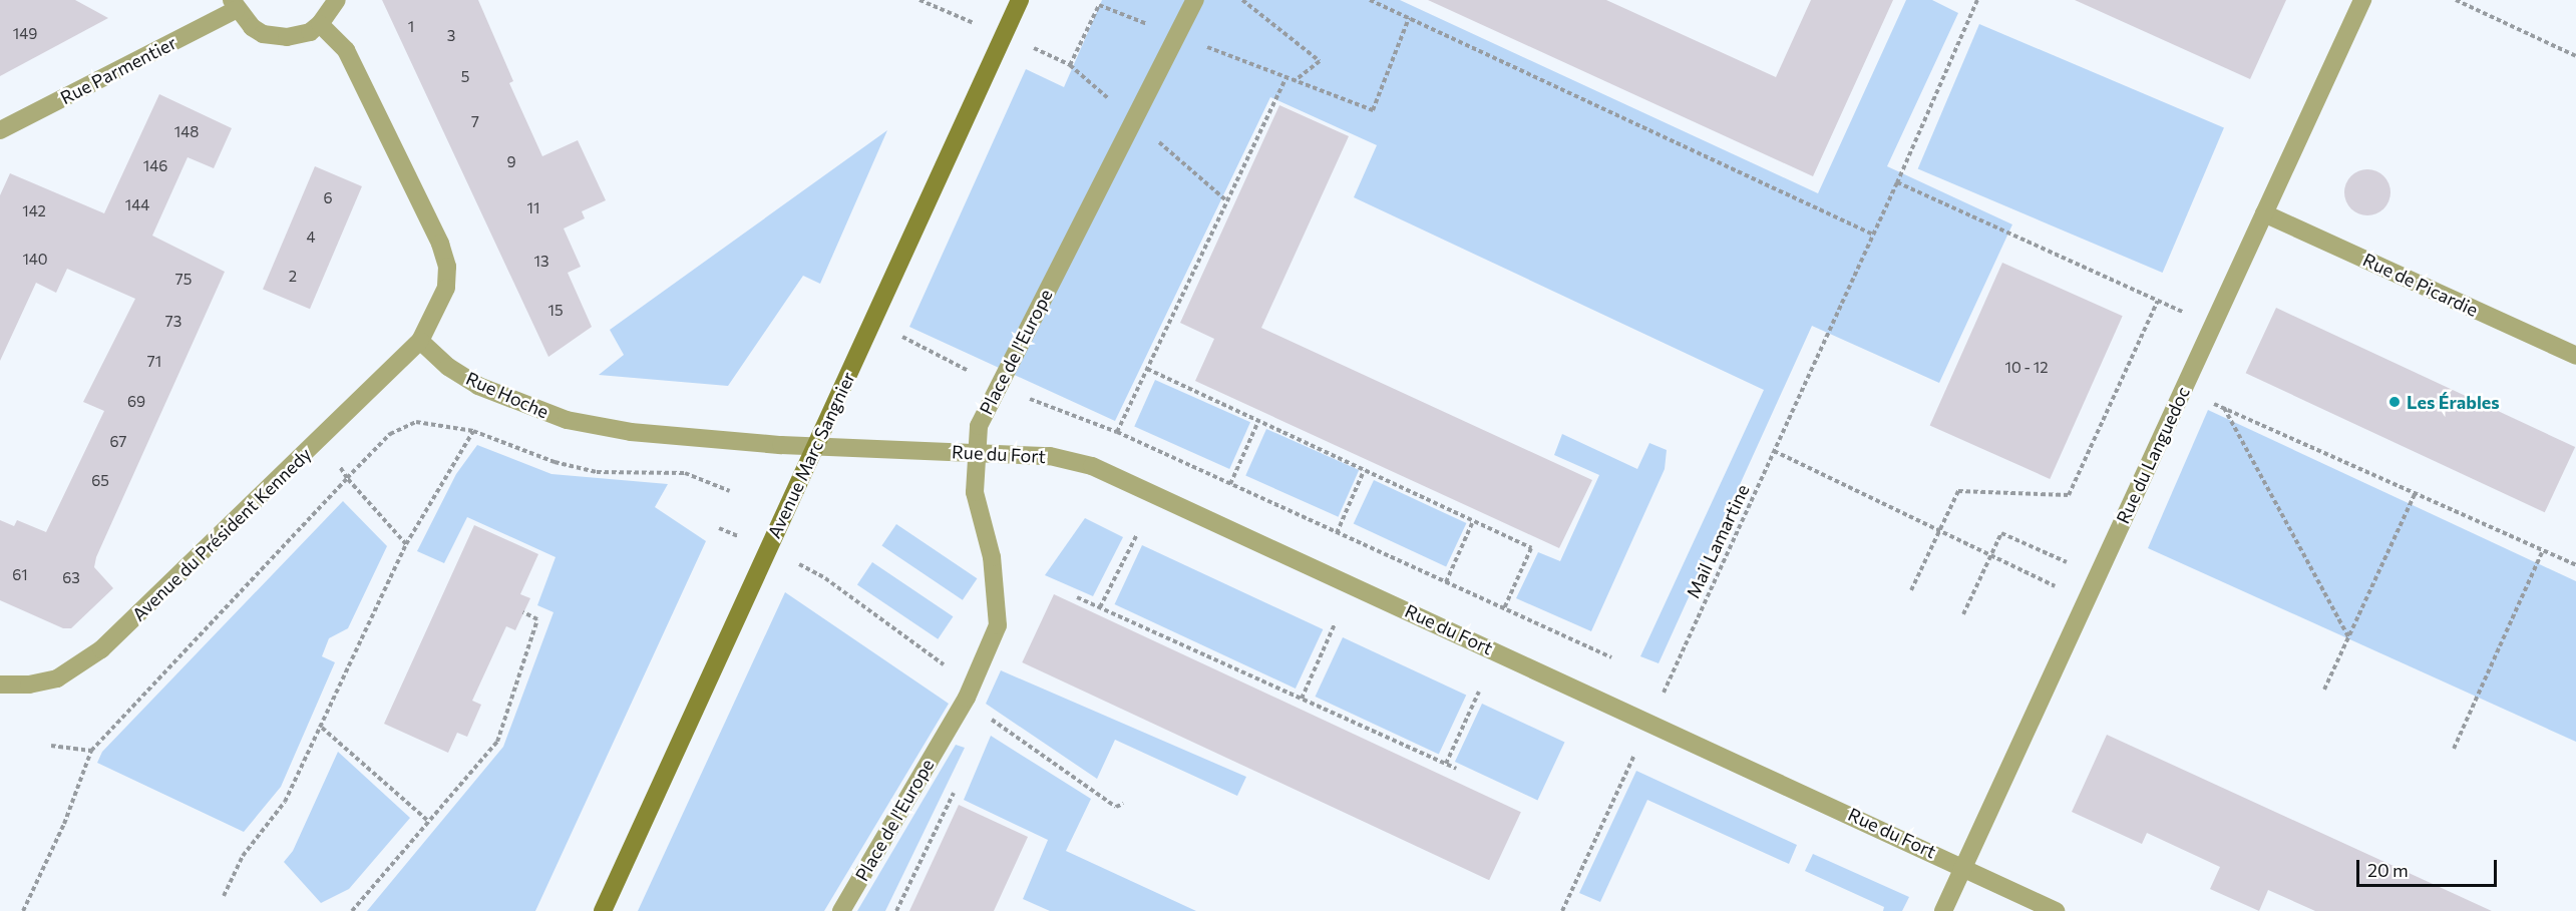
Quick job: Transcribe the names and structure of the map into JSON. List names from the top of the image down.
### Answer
{
  "streets": {
    "main road": ["Avenue Marc Sangnier"],
    "street": [
      "Rue Parmentier",
      "Rue de Picardie",
      "Place de l'Europe",
      "Rue Hoche",
      "Rue du Fort",
      "Rue du Languedoc",
      "Avenue du Président Kennedy"
    ],
    "path": ["Mail Lamartine"]
  },
  "crossings": [
    ["Rue de Picardie", "Rue du Languedoc"],
    ["Place de l'Europe", "Rue du Fort"],
    ["Rue Hoche", "Rue du Fort"],
    ["Rue Hoche", "Avenue Marc Sangnier"],
    ["Rue Hoche", "Avenue du Président Kennedy"],
    ["Rue du Fort", "Avenue Marc Sangnier"],
    ["Rue du Fort", "Rue du Languedoc"],
    ["Rue du Fort", "Mail Lamartine"]
  ],
  "places": ["Les Érables"],
  "house_numbers": [
    "1",
    "149",
    "3",
    "5",
    "7",
    "148",
    "9",
    "146",
    "6",
    "144",
    "11",
    "142",
    "4",
    "140",
    "13",
    "2",
    "75",
    "15",
    "73",
    "71",
    "10 - 12",
    "69",
    "67",
    "65",
    "61",
    "63"
  ],
  "scale_bar": "20 m"
}
